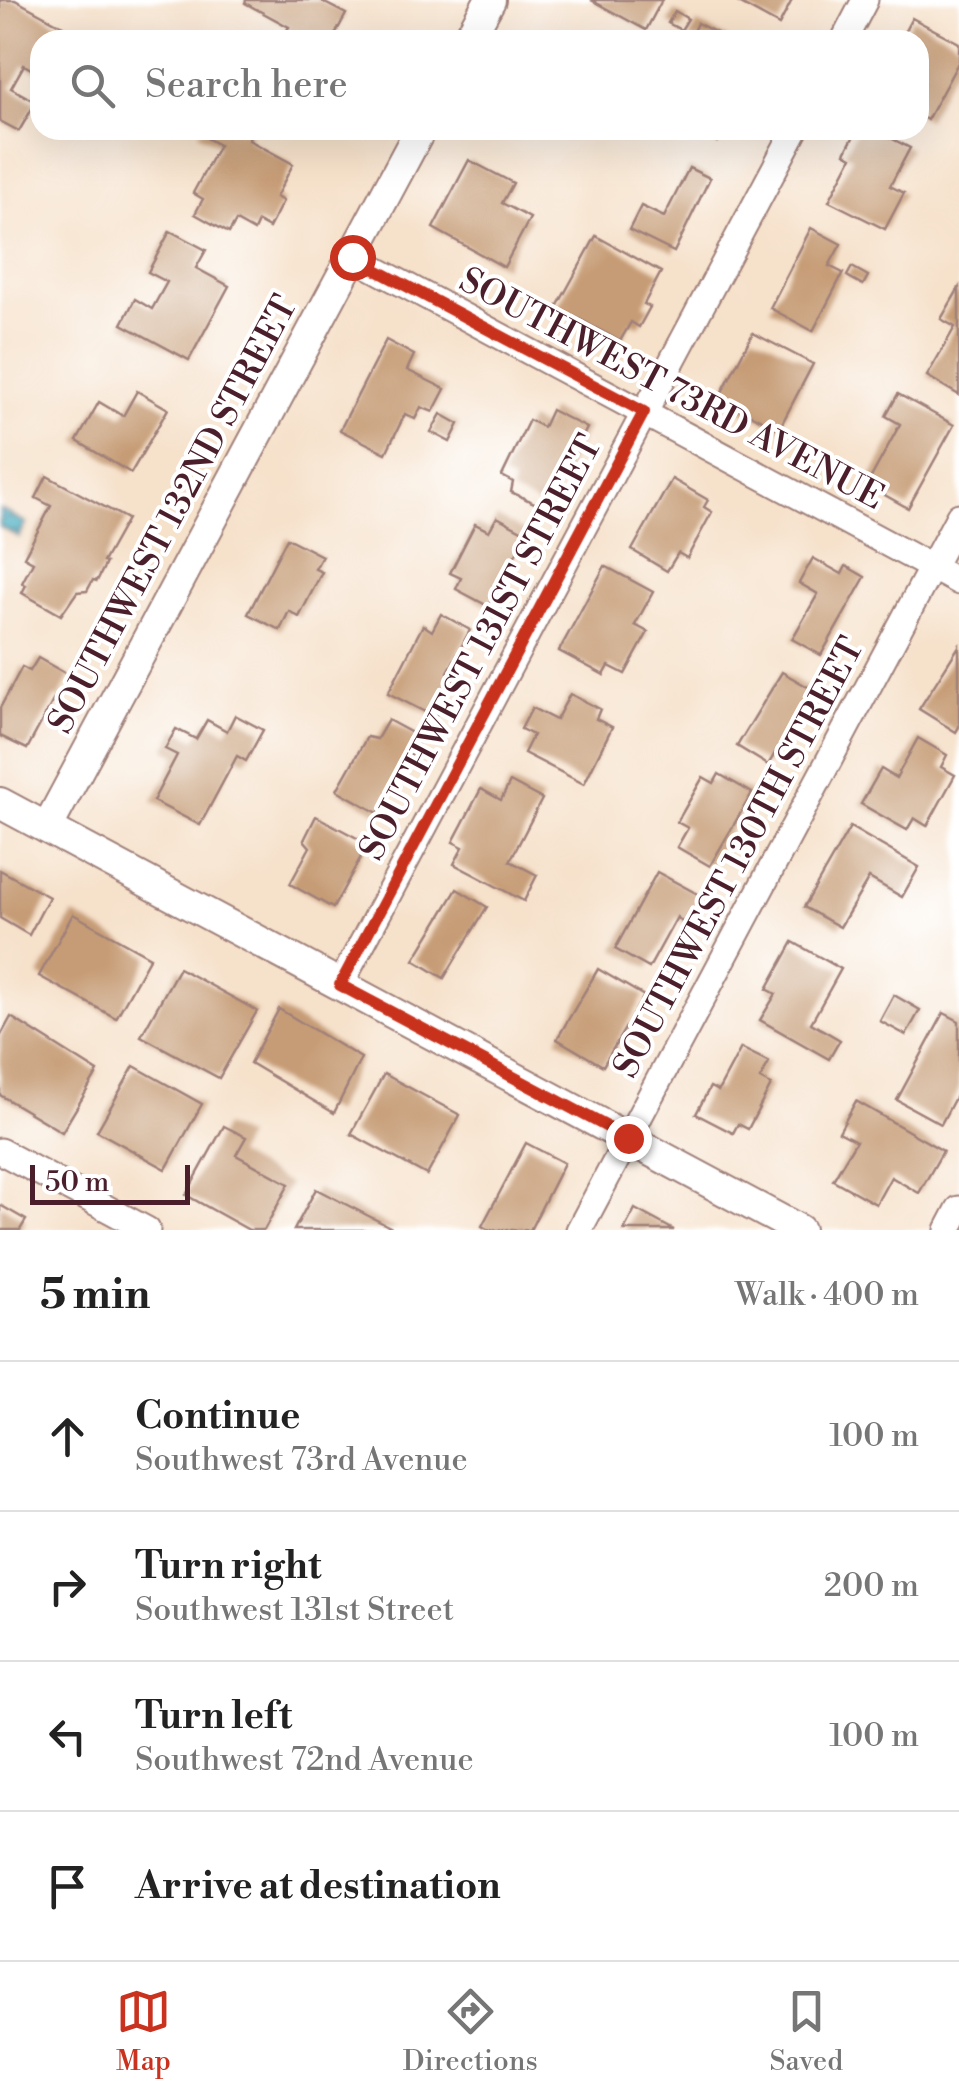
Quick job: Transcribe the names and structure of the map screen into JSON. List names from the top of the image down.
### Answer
{
  "streets": {
    "street": [
      "SOUTHWEST 73RD AVENUE",
      "SOUTHWEST 132ND STREET",
      "SOUTHWEST 131ST STREET",
      "SOUTHWEST 130TH STREET"
    ]
  },
  "crossings": [
    ["SOUTHWEST 73RD AVENUE", "SOUTHWEST 132ND STREET"],
    ["SOUTHWEST 73RD AVENUE", "SOUTHWEST 131ST STREET"],
    ["SOUTHWEST 73RD AVENUE", "SOUTHWEST 130TH STREET"]
  ],
  "scale_bar": "50 m",
  "page": {
    "search": "Search here",
    "scale": "50 m",
    "heading": ["5 min", "Walk · 400 m"],
    "list": [
      ["Continue", "Southwest 73rd Avenue", "100 m"],
      ["Turn right", "Southwest 131st Street", "200 m"],
      ["Turn left", "Southwest 72nd Avenue", "100 m"],
      "Arrive at destination"
    ],
    "nav": ["Map", "Directions", "Saved"]
  }
}
